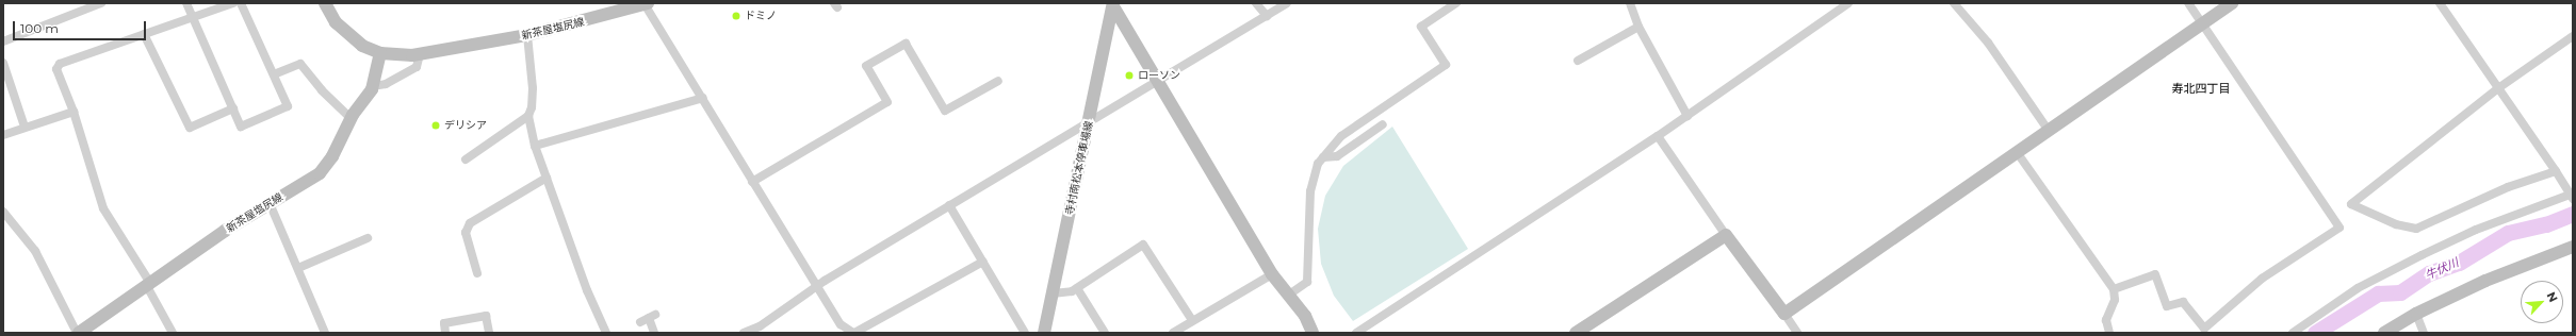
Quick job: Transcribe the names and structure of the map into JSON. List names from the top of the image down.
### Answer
{
  "streets": {
    "street": ["新茶屋塩尻線", "寺村南松本停車場線"]
  },
  "districts": ["寿北四丁目"],
  "water": ["牛伏川"],
  "places": ["ドミノ", "ローソン", "デリシア"],
  "scale_bar": "100 m",
  "north": "top right"
}
